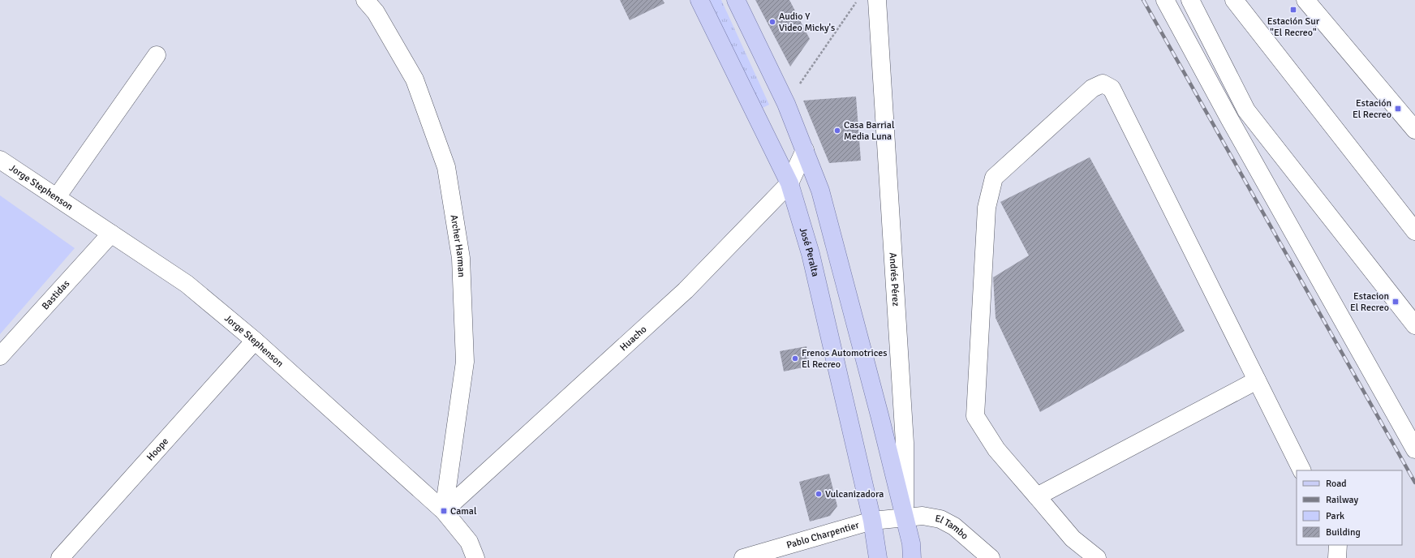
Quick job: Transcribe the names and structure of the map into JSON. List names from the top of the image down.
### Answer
{
  "streets": {
    "main road": ["José Peralta", "Andrés Pérez"],
    "street": [
      "Jorge Stephenson",
      "Archer Harman",
      "Bastidas",
      "Huacho",
      "Hoope",
      "El Tambo",
      "Pablo Charpentier"
    ]
  },
  "crossings": [
    ["Jorge Stephenson", "Archer Harman"],
    ["Jorge Stephenson", "Bastidas"],
    ["Jorge Stephenson", "Huacho"],
    ["Jorge Stephenson", "Hoope"],
    ["Archer Harman", "Huacho"],
    ["José Peralta", "Huacho"],
    ["José Peralta", "Pablo Charpentier"],
    ["Andrés Pérez", "El Tambo"],
    ["Andrés Pérez", "Pablo Charpentier"],
    ["El Tambo", "Pablo Charpentier"]
  ],
  "places": {
    "transit": [
      "Estación Sur \"El Recreo\"",
      "Estación El Recreo",
      "Estacion El Recreo",
      "Camal"
    ],
    "other": [
      "Audio Y Video Micky's",
      "Casa Barrial Media Luna",
      "Frenos Automotrices El Recreo",
      "Vulcanizadora"
    ]
  },
  "legend": [
    "Road",
    "Railway",
    "Park",
    "Building"
  ]
}
